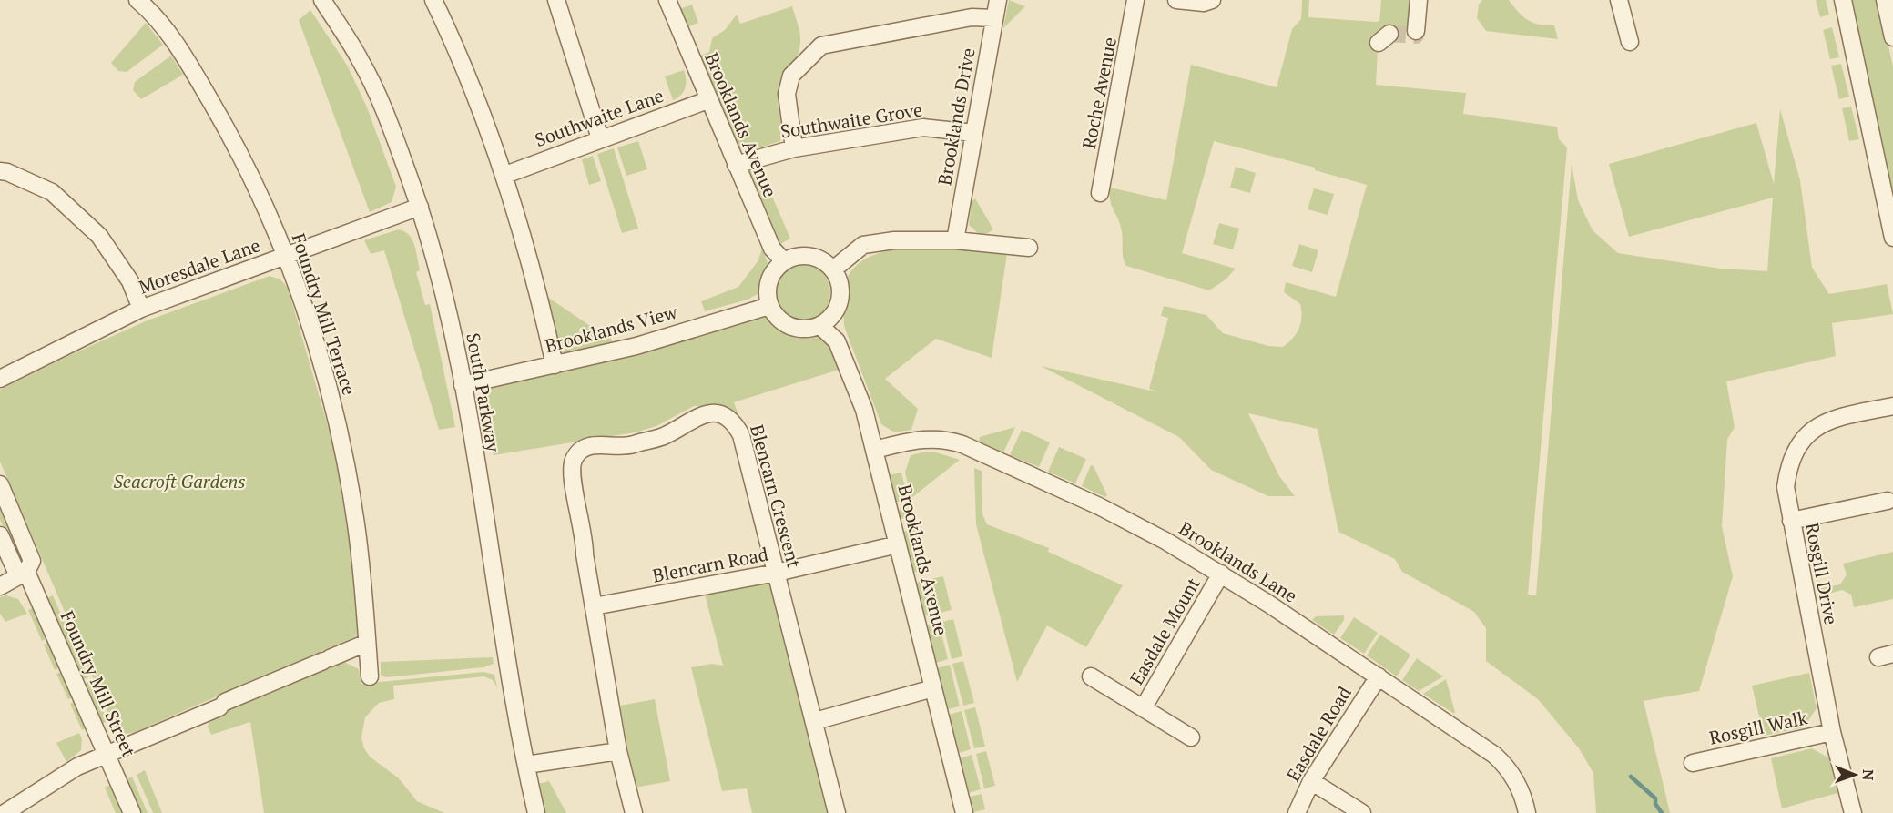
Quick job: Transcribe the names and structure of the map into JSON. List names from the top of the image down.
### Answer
{
  "streets": {
    "street": [
      "Roche Avenue",
      "Brooklands Drive",
      "Southwaite Lane",
      "Southwaite Grove",
      "Brooklands Avenue",
      "Moresdale Lane",
      "Foundry Mill Terrace",
      "Brooklands View",
      "South Parkway",
      "Blencarn Crescent",
      "Brooklands Lane",
      "Blencarn Road",
      "Rosgill Drive",
      "Easdale Mount",
      "Foundry Mill Street",
      "Rosgill Walk",
      "Easdale Road"
    ]
  },
  "crossings": [
    ["Brooklands Drive", "Southwaite Grove"],
    ["Southwaite Lane", "Brooklands Avenue"],
    ["Southwaite Grove", "Brooklands Avenue"],
    ["Brooklands Avenue", "Brooklands View"],
    ["Brooklands Avenue", "Brooklands Lane"],
    ["Brooklands Avenue", "Blencarn Road"],
    ["Moresdale Lane", "Foundry Mill Terrace"],
    ["Moresdale Lane", "South Parkway"],
    ["Brooklands View", "South Parkway"],
    ["Blencarn Crescent", "Blencarn Road"],
    ["Brooklands Lane", "Easdale Mount"],
    ["Brooklands Lane", "Easdale Road"],
    ["Rosgill Drive", "Rosgill Walk"]
  ],
  "parks": ["Seacroft Gardens"],
  "north": "right"
}
